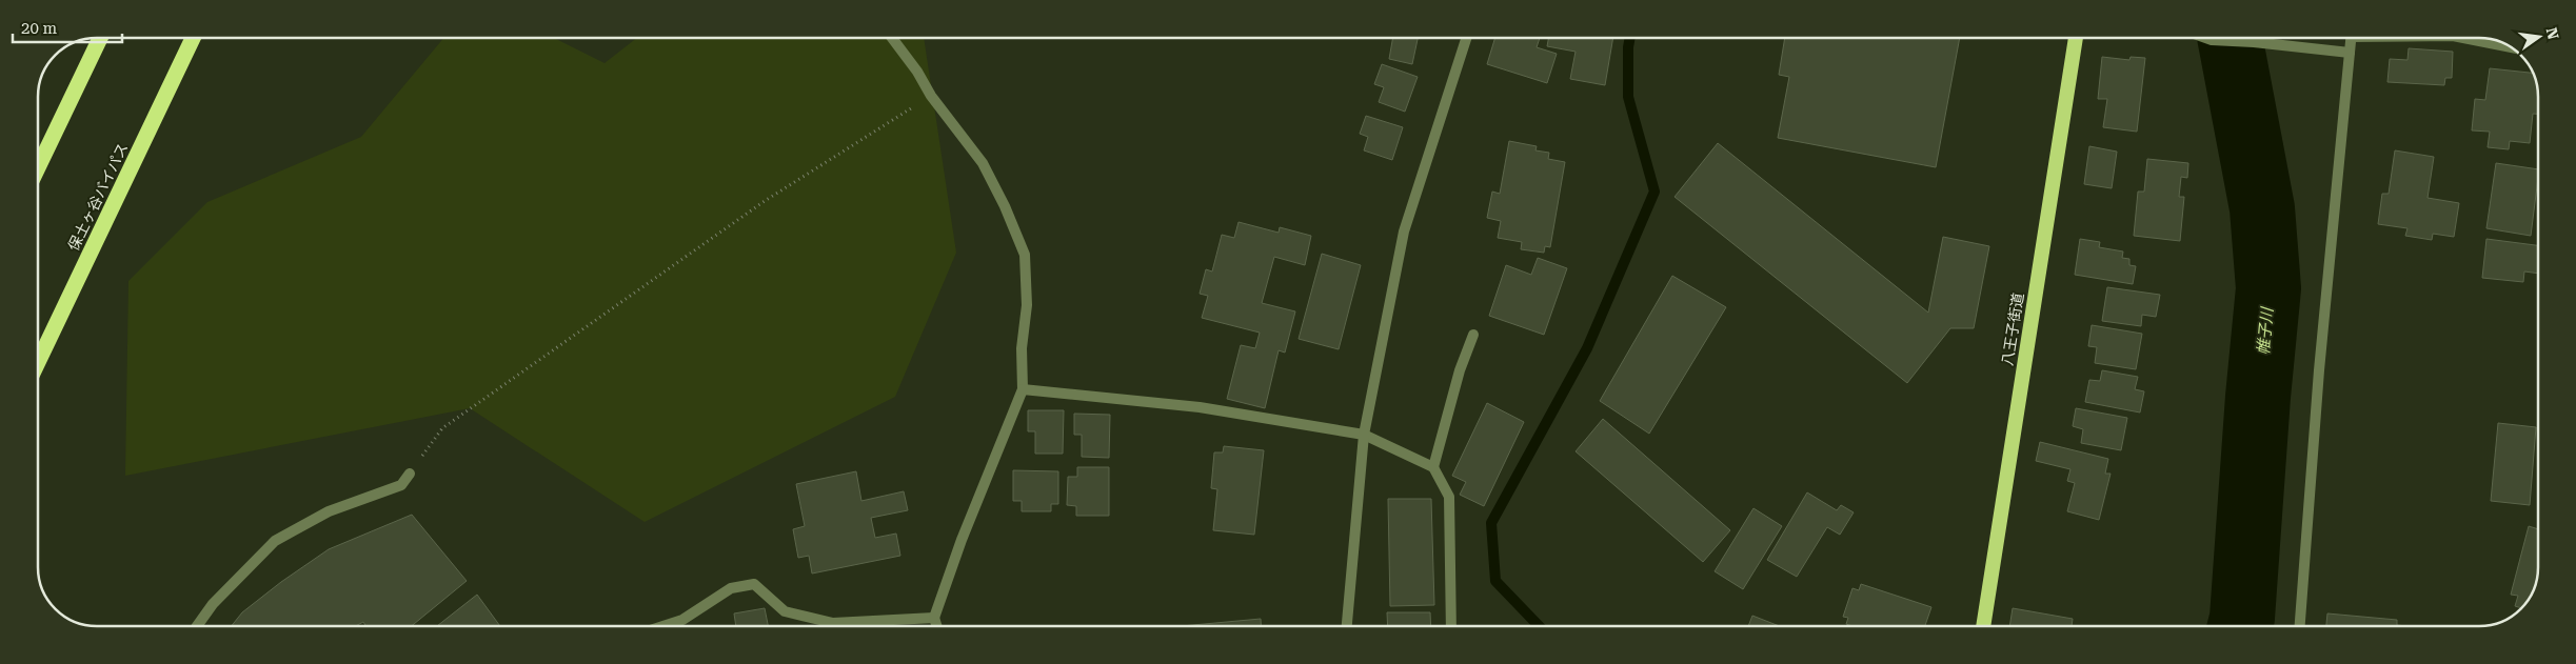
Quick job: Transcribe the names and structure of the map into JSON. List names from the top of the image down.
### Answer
{
  "streets": {
    "highway": ["保土ヶ谷バイパス", "八王子街道"]
  },
  "water": ["帷子川"],
  "scale_bar": "20 m",
  "north": "right"
}
